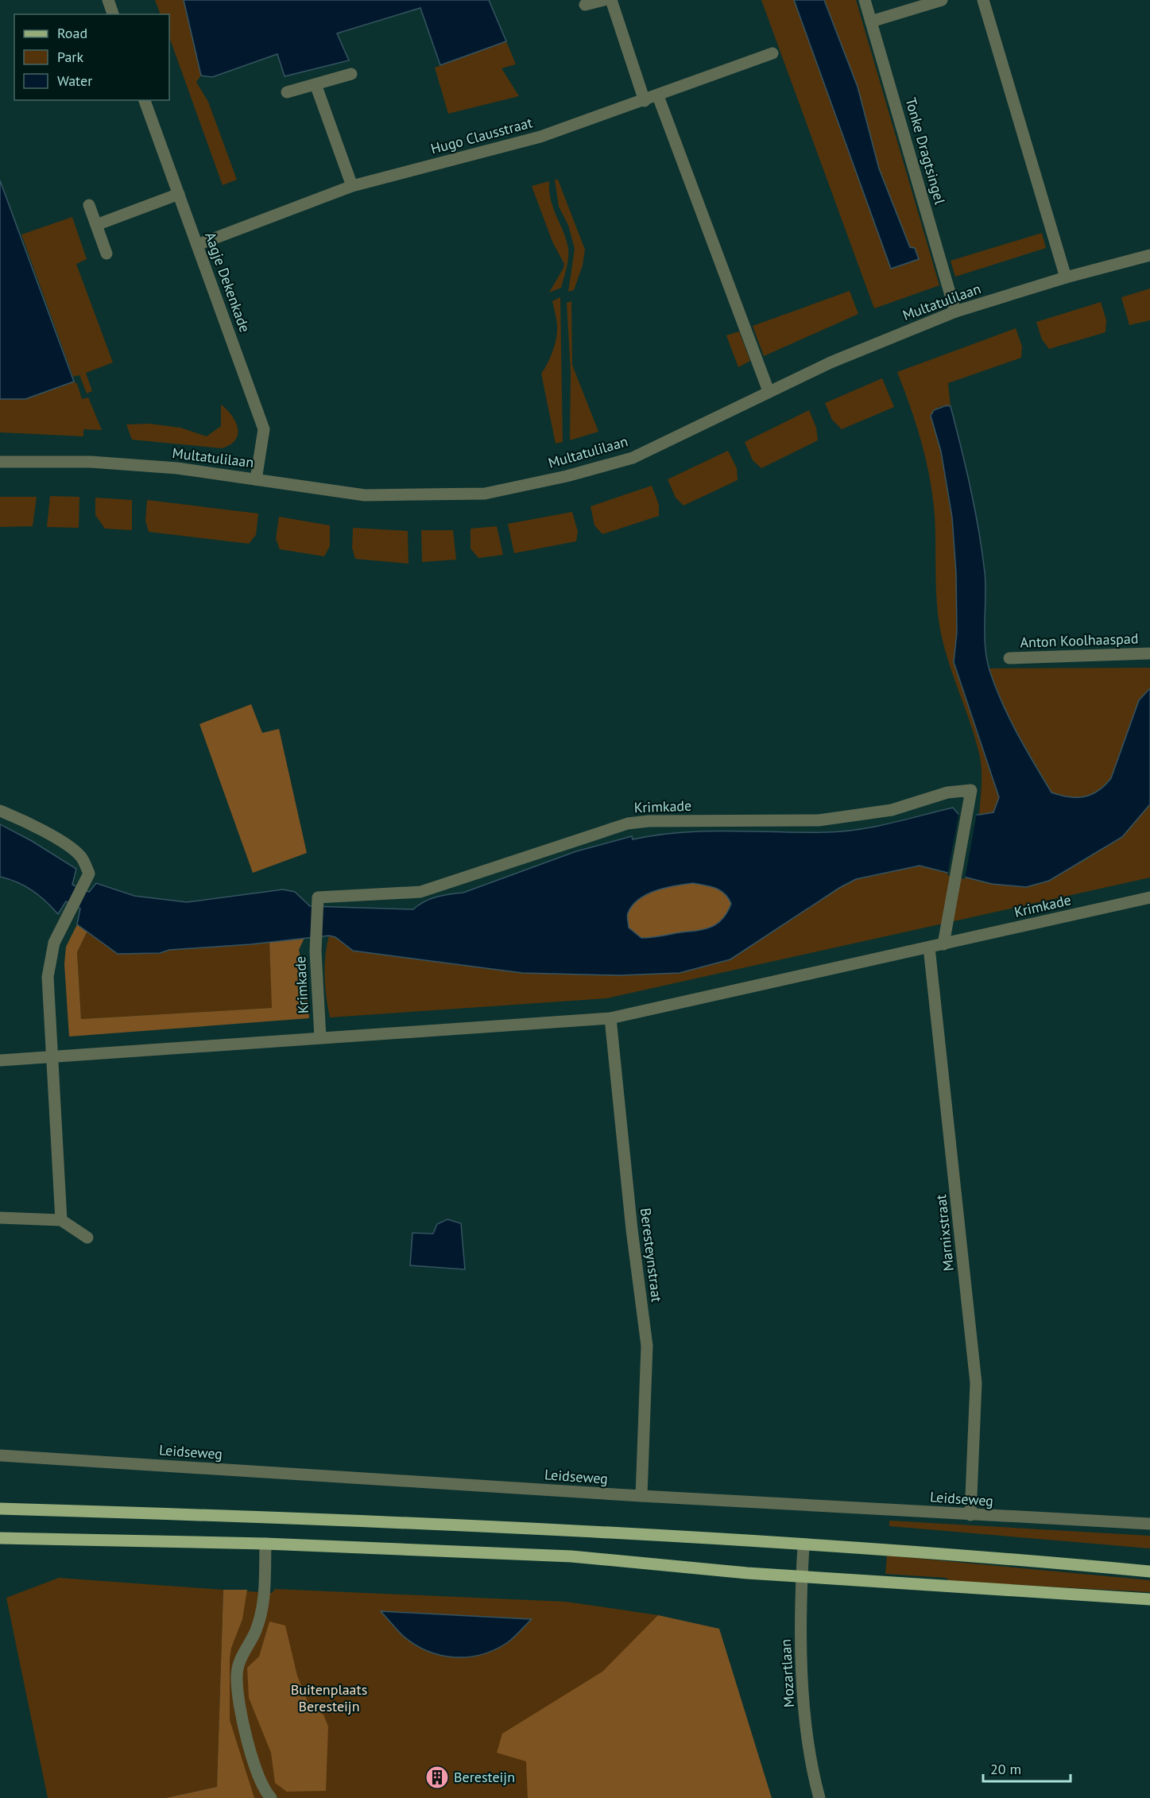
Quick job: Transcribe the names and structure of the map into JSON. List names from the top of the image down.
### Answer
{
  "streets": {
    "street": [
      "Hugo Clausstraat",
      "Tonke Dragtsingel",
      "Aagje Dekenkade",
      "Multatulilaan",
      "Anton Koolhaaspad",
      "Krimkade",
      "Marnixstraat",
      "Beresteynstraat",
      "Leidseweg",
      "Mozartlaan"
    ]
  },
  "crossings": [
    ["Hugo Clausstraat", "Aagje Dekenkade"],
    ["Tonke Dragtsingel", "Multatulilaan"],
    ["Aagje Dekenkade", "Multatulilaan"],
    ["Krimkade", "Marnixstraat"],
    ["Krimkade", "Beresteynstraat"],
    ["Marnixstraat", "Leidseweg"],
    ["Beresteynstraat", "Leidseweg"]
  ],
  "parks": ["Buitenplaats Beresteijn"],
  "places": {
    "building": ["Beresteijn"]
  },
  "legend": ["Road", "Park", "Water"],
  "scale_bar": "20 m"
}
